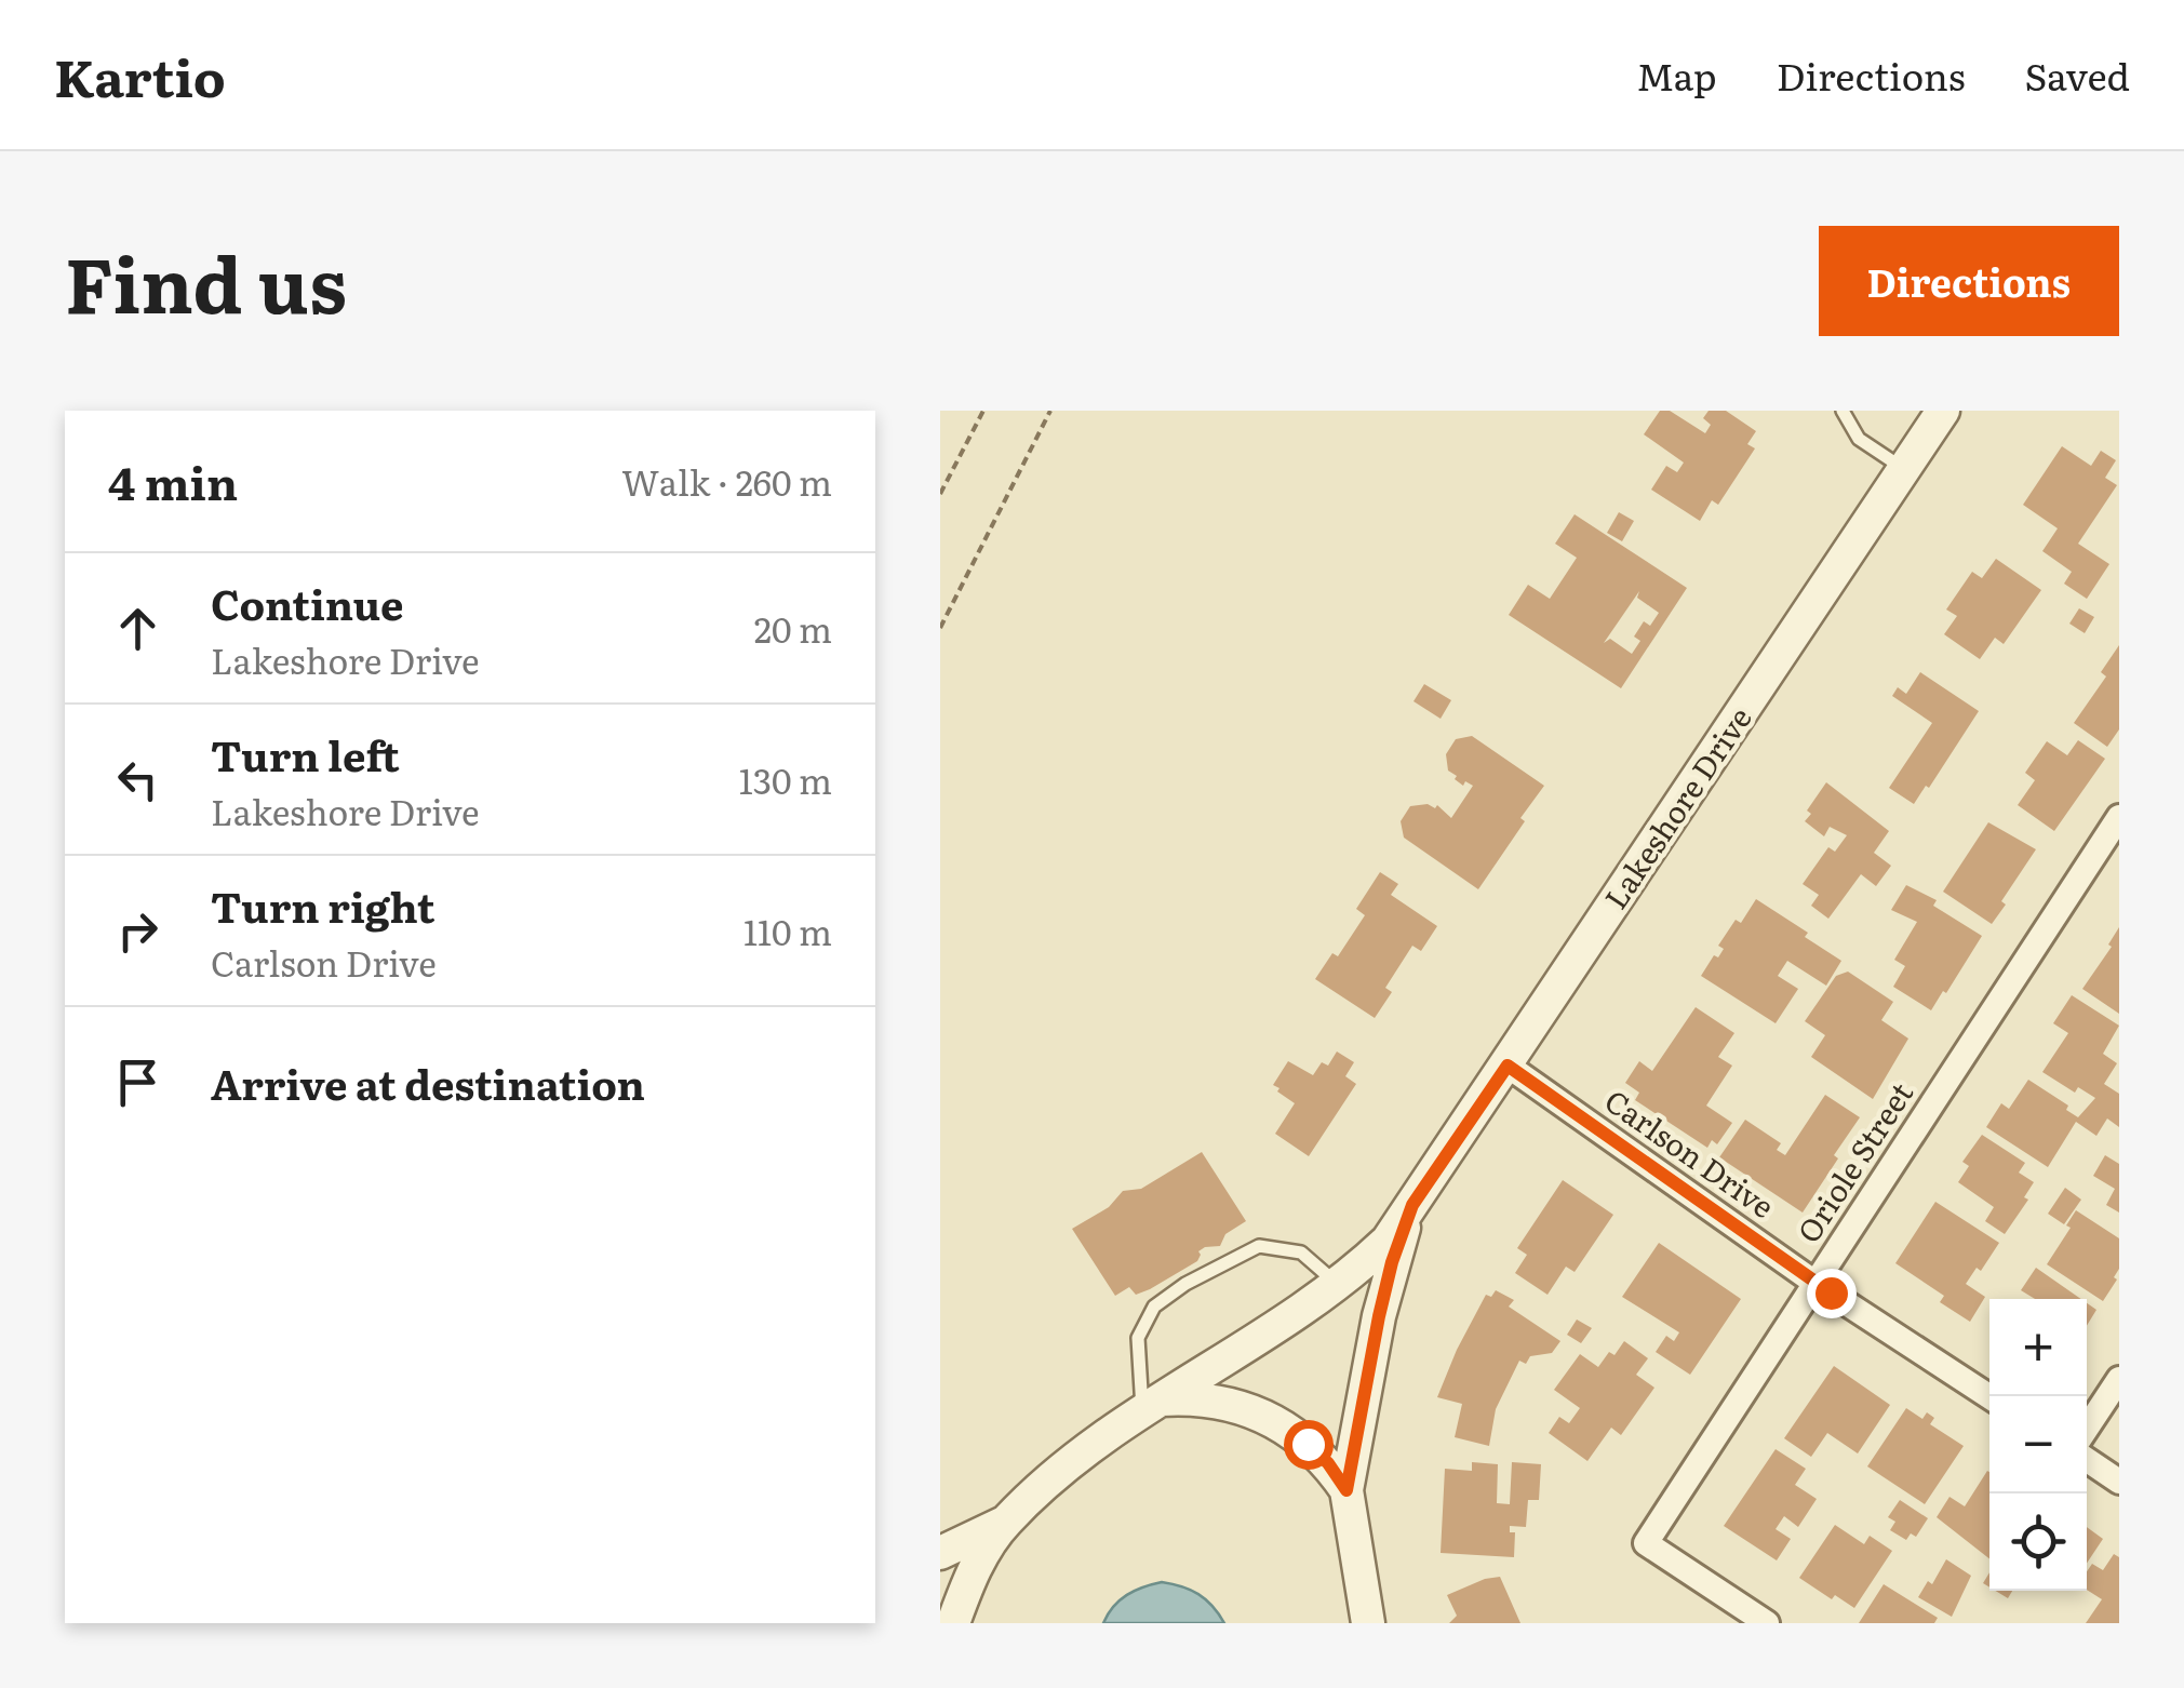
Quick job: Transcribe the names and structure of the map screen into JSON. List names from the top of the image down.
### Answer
{
  "streets": {
    "street": ["Lakeshore Drive", "Carlson Drive", "Oriole Street"]
  },
  "crossings": [
    ["Lakeshore Drive", "Carlson Drive"],
    ["Carlson Drive", "Oriole Street"]
  ],
  "page": {
    "header": "Kartio",
    "nav": ["Map", "Directions", "Saved"],
    "title": "Find us",
    "buttons": "Directions",
    "heading": ["4 min", "Walk · 260 m"],
    "list": [
      ["Continue", "Lakeshore Drive", "20 m"],
      ["Turn left", "Lakeshore Drive", "130 m"],
      ["Turn right", "Carlson Drive", "110 m"],
      "Arrive at destination"
    ],
    "map_buttons": ["+", "−"]
  }
}
